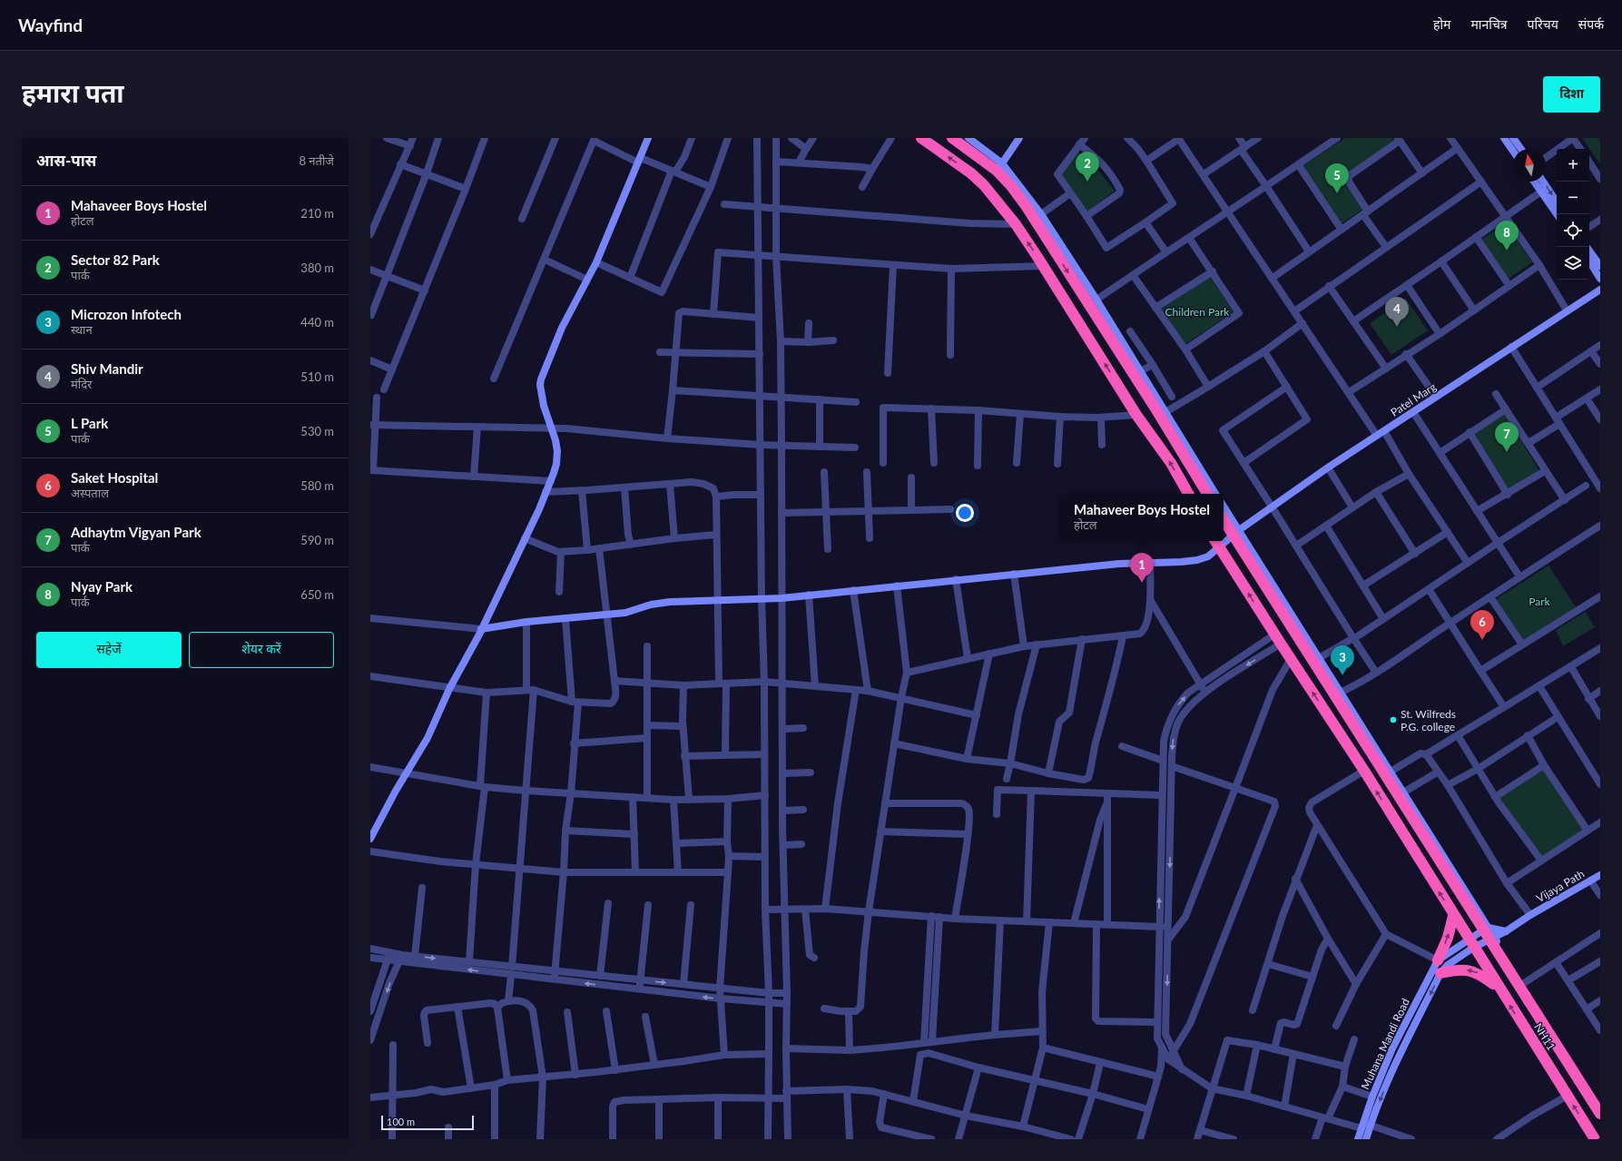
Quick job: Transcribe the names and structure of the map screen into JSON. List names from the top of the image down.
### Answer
{
  "streets": {
    "highway": ["NH11"],
    "street": ["Patel Marg", "Vijaya Path", "Muhana Mandi Road"]
  },
  "crossings": [
    ["Patel Marg", "NH11"]
  ],
  "parks": ["Children Park", "Park"],
  "places": ["St. Wilfreds P.G. college"],
  "scale_bar": "100 m",
  "north": "top",
  "page": {
    "header": "Wayfind",
    "nav": [
      "होम",
      "मानचित्र",
      "परिचय",
      "संपर्क"
    ],
    "buttons": [
      "दिशा",
      ["सहेजें", "शेयर करें"]
    ],
    "title": "हमारा पता",
    "heading": ["आस-पास", "8 नतीजे"],
    "map_buttons": ["+", "−"],
    "pins": [
      "2",
      "5",
      "8",
      "4",
      "7",
      "1",
      "6",
      "3"
    ],
    "list": [
      {
        "mark": "1",
        "name": "Mahaveer Boys Hostel",
        "note": "होटल",
        "value": "210 m"
      },
      {
        "mark": "2",
        "name": "Sector 82 Park",
        "note": "पार्क",
        "value": "380 m"
      },
      {
        "mark": "3",
        "name": "Microzon Infotech",
        "note": "स्थान",
        "value": "440 m"
      },
      {
        "mark": "4",
        "name": "Shiv Mandir",
        "note": "मंदिर",
        "value": "510 m"
      },
      {
        "mark": "5",
        "name": "L Park",
        "note": "पार्क",
        "value": "530 m"
      },
      {
        "mark": "6",
        "name": "Saket Hospital",
        "note": "अस्पताल",
        "value": "580 m"
      },
      {
        "mark": "7",
        "name": "Adhaytm Vigyan Park",
        "note": "पार्क",
        "value": "590 m"
      },
      {
        "mark": "8",
        "name": "Nyay Park",
        "note": "पार्क",
        "value": "650 m"
      }
    ],
    "popup": ["Mahaveer Boys Hostel", "होटल"],
    "scale": "100 m"
  }
}
